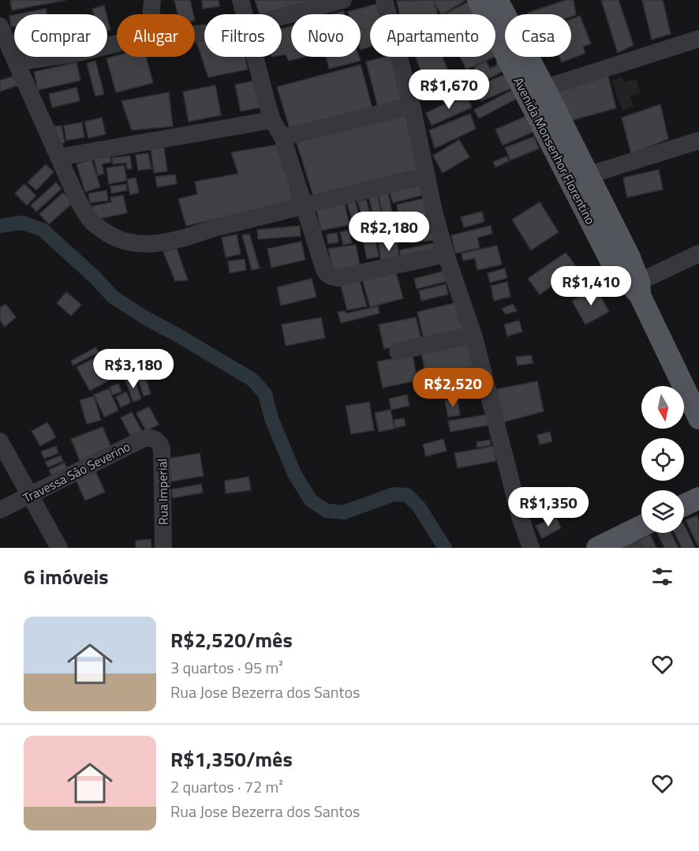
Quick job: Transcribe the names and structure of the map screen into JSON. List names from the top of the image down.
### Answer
{
  "streets": {
    "main road": ["Avenida Monsenhor Florentino"],
    "street": ["Travessa São Severino", "Rua Imperial"]
  },
  "crossings": [
    ["Travessa São Severino", "Rua Imperial"]
  ],
  "north": "bottom",
  "page": {
    "chip": [
      "Comprar",
      "Alugar",
      "Filtros",
      "Novo",
      "Apartamento",
      "Casa"
    ],
    "price": [
      "R$1,670",
      "R$2,180",
      "R$1,410",
      "R$3,180",
      "R$2,520",
      "R$1,350"
    ],
    "heading": "6 imóveis",
    "list": [
      {
        "name": "R$2,520/mês",
        "note": "3 quartos · 95 m² · Rua Jose Bezerra dos Santos"
      },
      {
        "name": "R$1,350/mês",
        "note": "2 quartos · 72 m² · Rua Jose Bezerra dos Santos"
      }
    ]
  }
}
